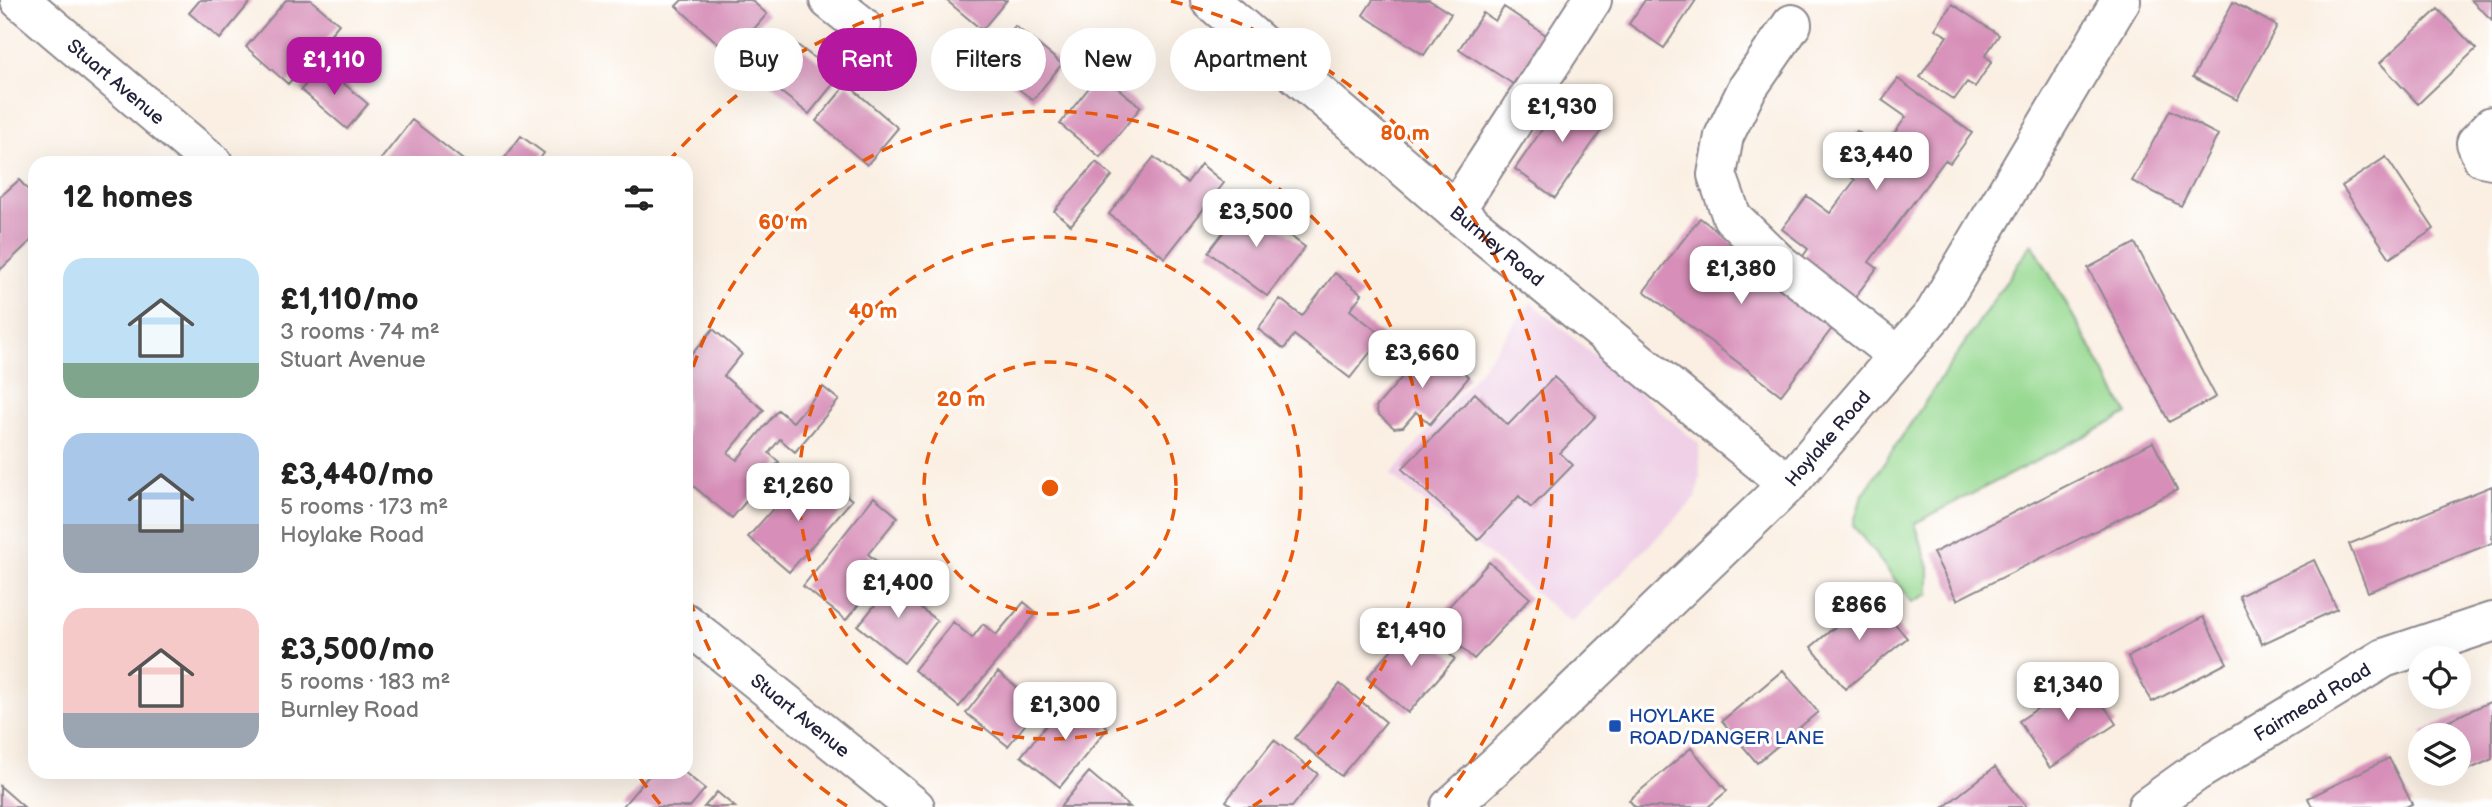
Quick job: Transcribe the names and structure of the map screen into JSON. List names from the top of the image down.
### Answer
{
  "streets": {
    "street": [
      "Stuart Avenue",
      "Burnley Road",
      "Hoylake Road",
      "Fairmead Road"
    ]
  },
  "crossings": [
    ["Burnley Road", "Hoylake Road"]
  ],
  "places": {
    "transit": ["HOYLAKE ROAD/DANGER LANE"]
  },
  "page": {
    "chip": [
      "Buy",
      "Rent",
      "Filters",
      "New",
      "Apartment"
    ],
    "price": [
      "£1,110",
      "£1,930",
      "£3,440",
      "£3,500",
      "£1,380",
      "£3,660",
      "£1,260",
      "£1,400",
      "£866",
      "£1,490",
      "£1,340",
      "£1,300"
    ],
    "heading": "12 homes",
    "list": [
      {
        "name": "£1,110/mo",
        "note": "3 rooms · 74 m² · Stuart Avenue"
      },
      {
        "name": "£3,440/mo",
        "note": "5 rooms · 173 m² · Hoylake Road"
      },
      {
        "name": "£3,500/mo",
        "note": "5 rooms · 183 m² · Burnley Road"
      }
    ]
  },
  "rings": [
    "80 m",
    "60 m",
    "40 m",
    "20 m"
  ]
}
